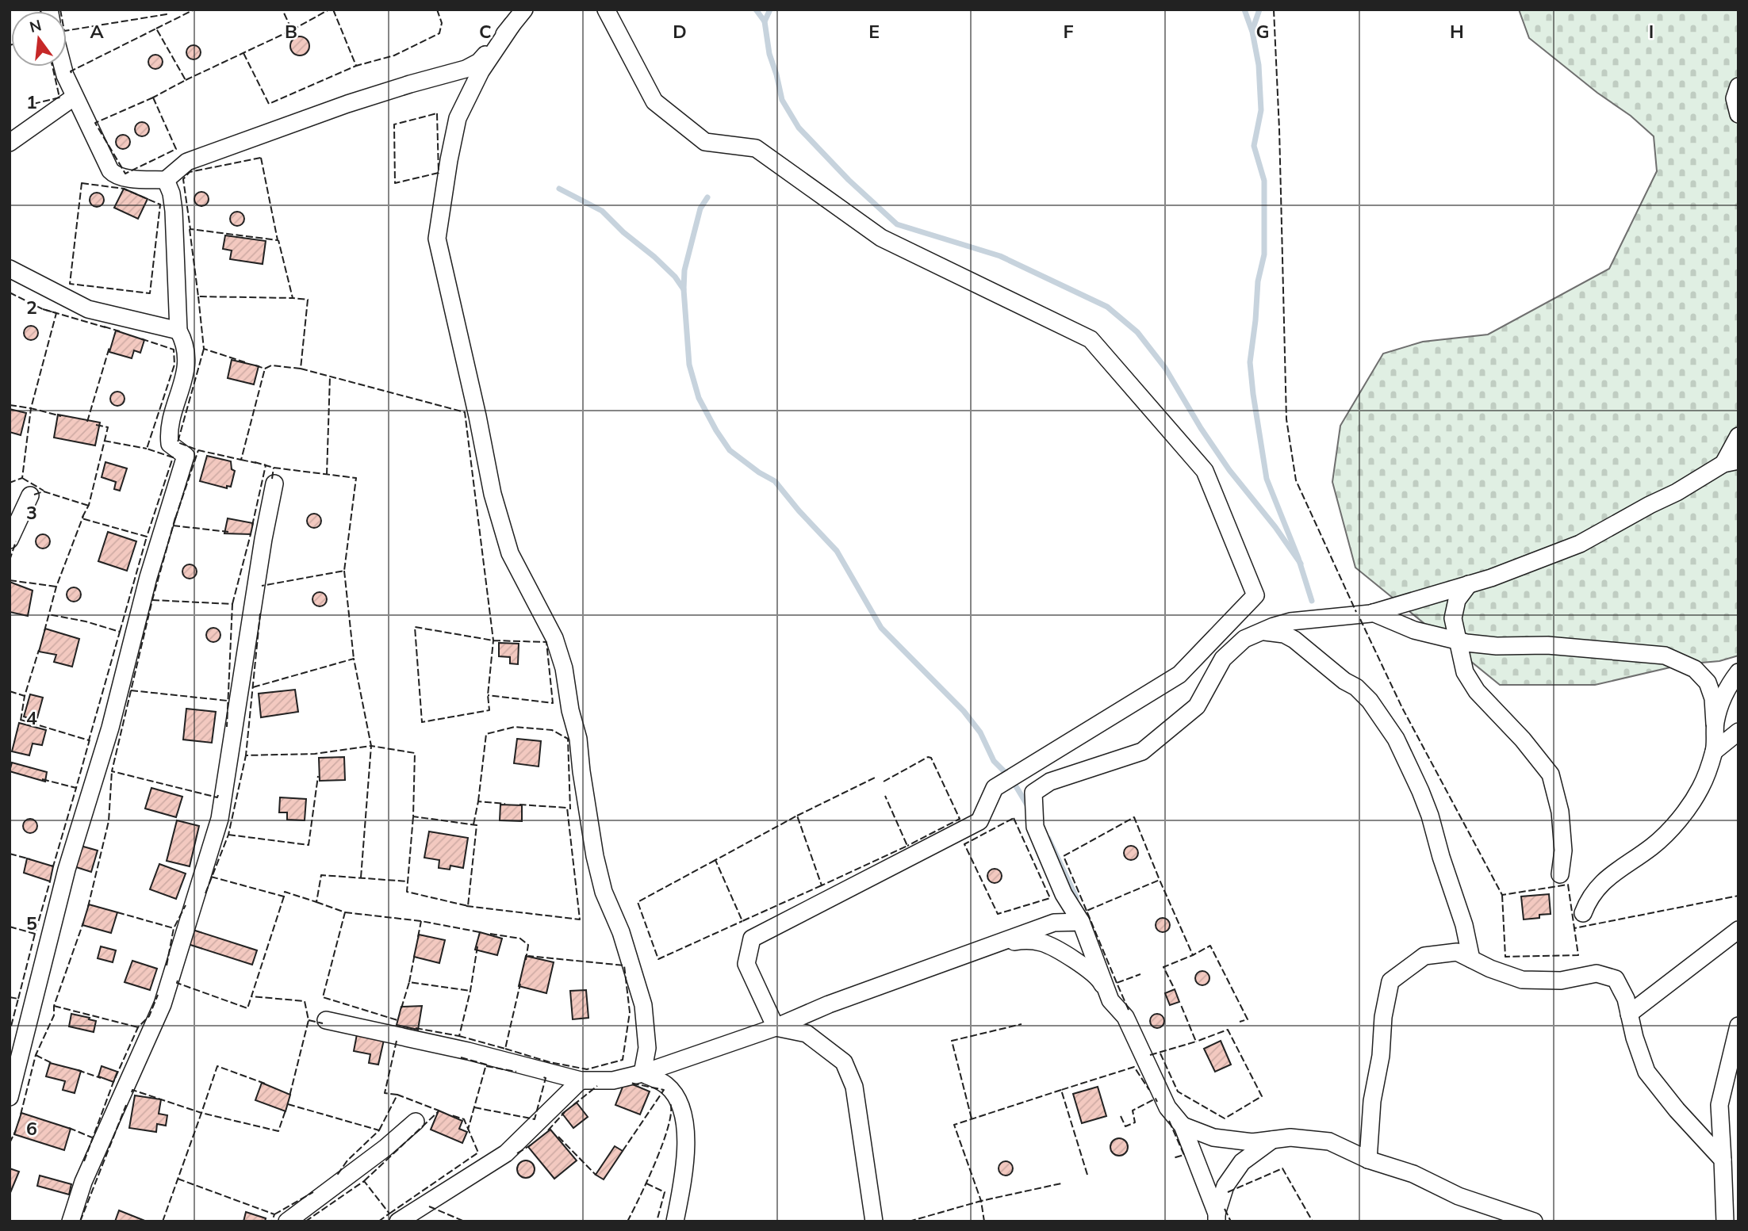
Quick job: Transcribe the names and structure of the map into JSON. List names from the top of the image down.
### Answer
{
  "north": "top",
  "grid": {
    "columns": [
      "A",
      "B",
      "C",
      "D",
      "E",
      "F",
      "G",
      "H",
      "I"
    ],
    "rows": [
      "1",
      "2",
      "3",
      "4",
      "5",
      "6"
    ]
  }
}
